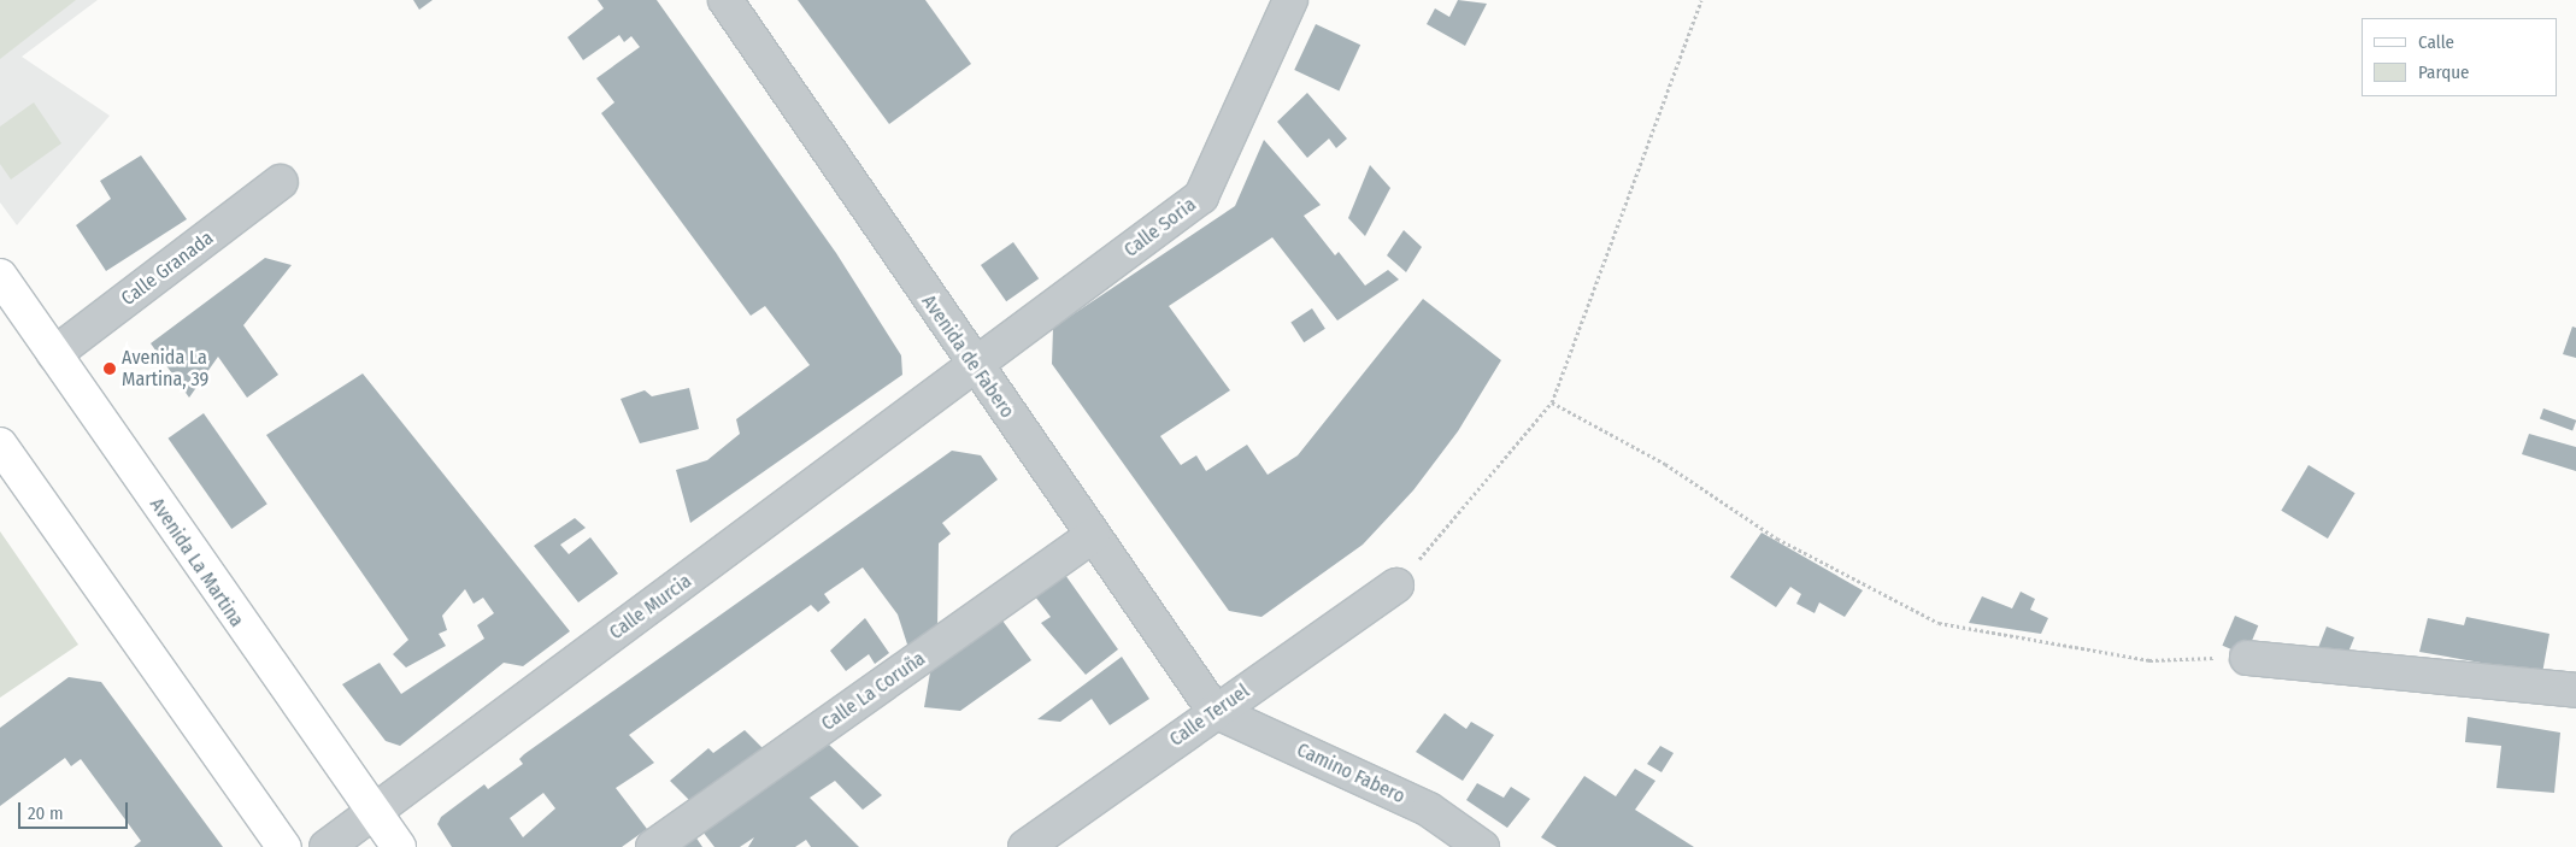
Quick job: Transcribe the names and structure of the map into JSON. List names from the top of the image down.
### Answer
{
  "streets": {
    "street": [
      "Calle Soria",
      "Calle Granada",
      "Avenida de Fabero",
      "Avenida La Martina",
      "Calle Murcia",
      "Calle La Coruña",
      "Calle Teruel",
      "Camino Fabero"
    ]
  },
  "crossings": [
    ["Calle Soria", "Avenida de Fabero"],
    ["Calle Soria", "Calle Murcia"],
    ["Calle Granada", "Avenida La Martina"],
    ["Avenida de Fabero", "Calle Murcia"],
    ["Avenida de Fabero", "Calle La Coruña"],
    ["Avenida de Fabero", "Calle Teruel"],
    ["Avenida de Fabero", "Camino Fabero"],
    ["Avenida La Martina", "Calle Murcia"],
    ["Calle Teruel", "Camino Fabero"]
  ],
  "places": ["Avenida La Martina, 39"],
  "legend": ["Calle", "Parque"],
  "scale_bar": "20 m"
}
